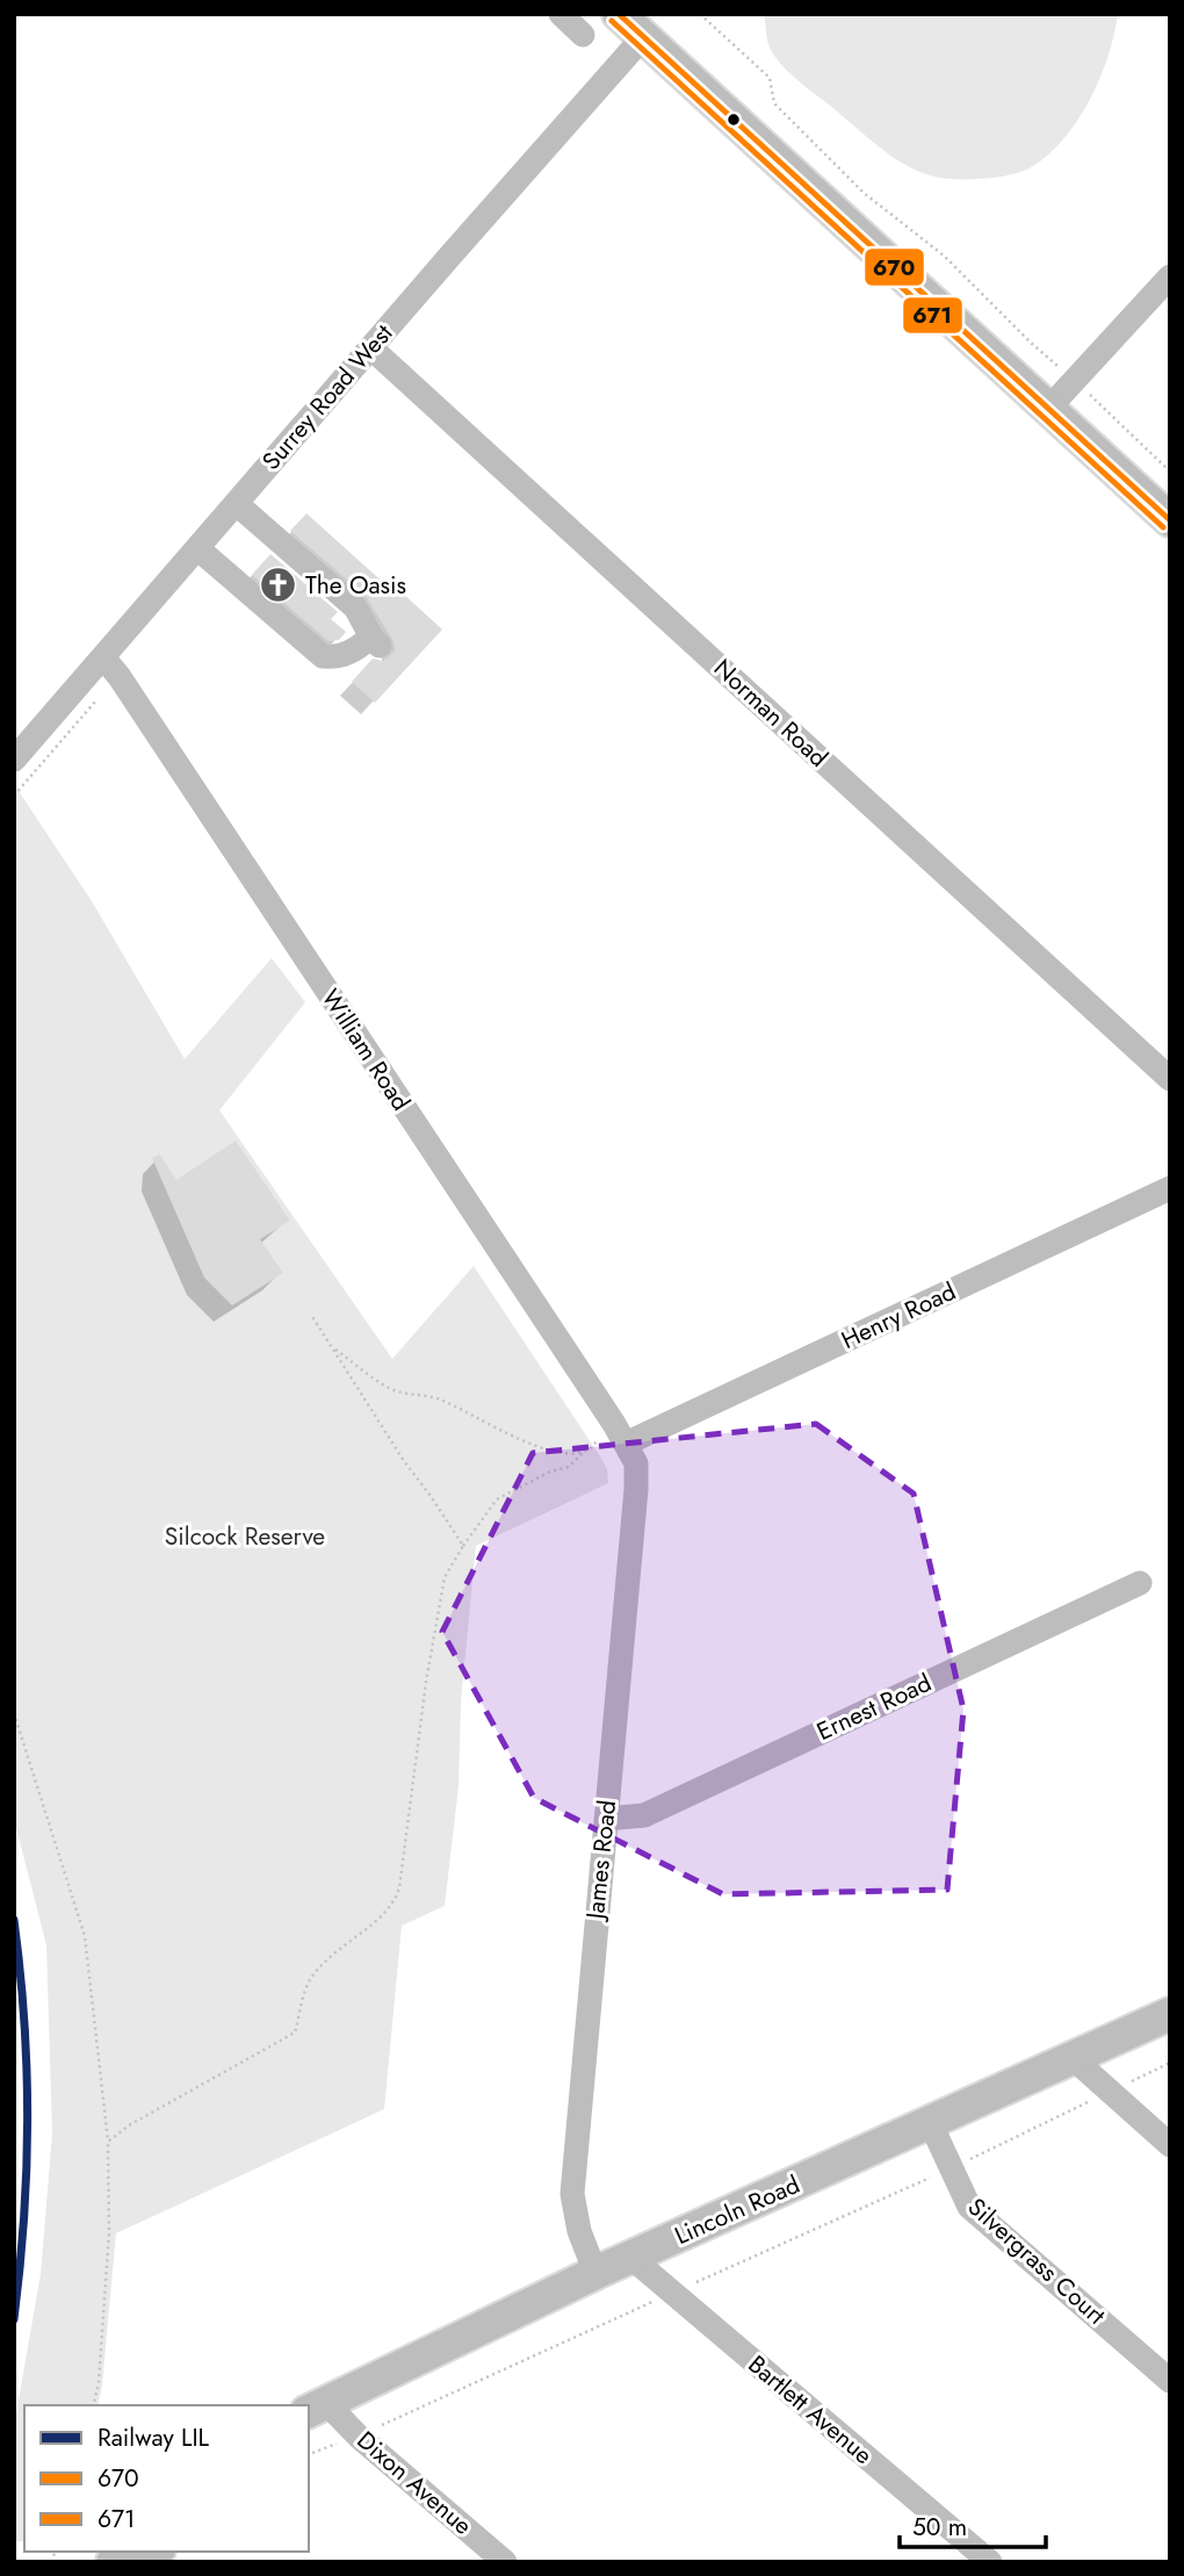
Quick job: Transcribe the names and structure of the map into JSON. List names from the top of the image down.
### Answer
{
  "streets": {
    "main road": ["Lincoln Road"],
    "street": [
      "Surrey Road West",
      "Norman Road",
      "William Road",
      "Henry Road",
      "Ernest Road",
      "James Road",
      "Silvergrass Court",
      "Bartlett Avenue",
      "Dixon Avenue"
    ]
  },
  "crossings": [
    ["Surrey Road West", "Norman Road"],
    ["Surrey Road West", "William Road"],
    ["William Road", "Henry Road"],
    ["William Road", "James Road"],
    ["Henry Road", "James Road"],
    ["Ernest Road", "James Road"],
    ["James Road", "Lincoln Road"],
    ["Lincoln Road", "Silvergrass Court"],
    ["Lincoln Road", "Bartlett Avenue"],
    ["Lincoln Road", "Dixon Avenue"]
  ],
  "parks": ["Silcock Reserve"],
  "places": {
    "church": ["The Oasis"]
  },
  "lines": ["transit line 670", "transit line 671", "rail line LIL"],
  "legend": ["Railway LIL", "670", "671"],
  "scale_bar": "50 m"
}
